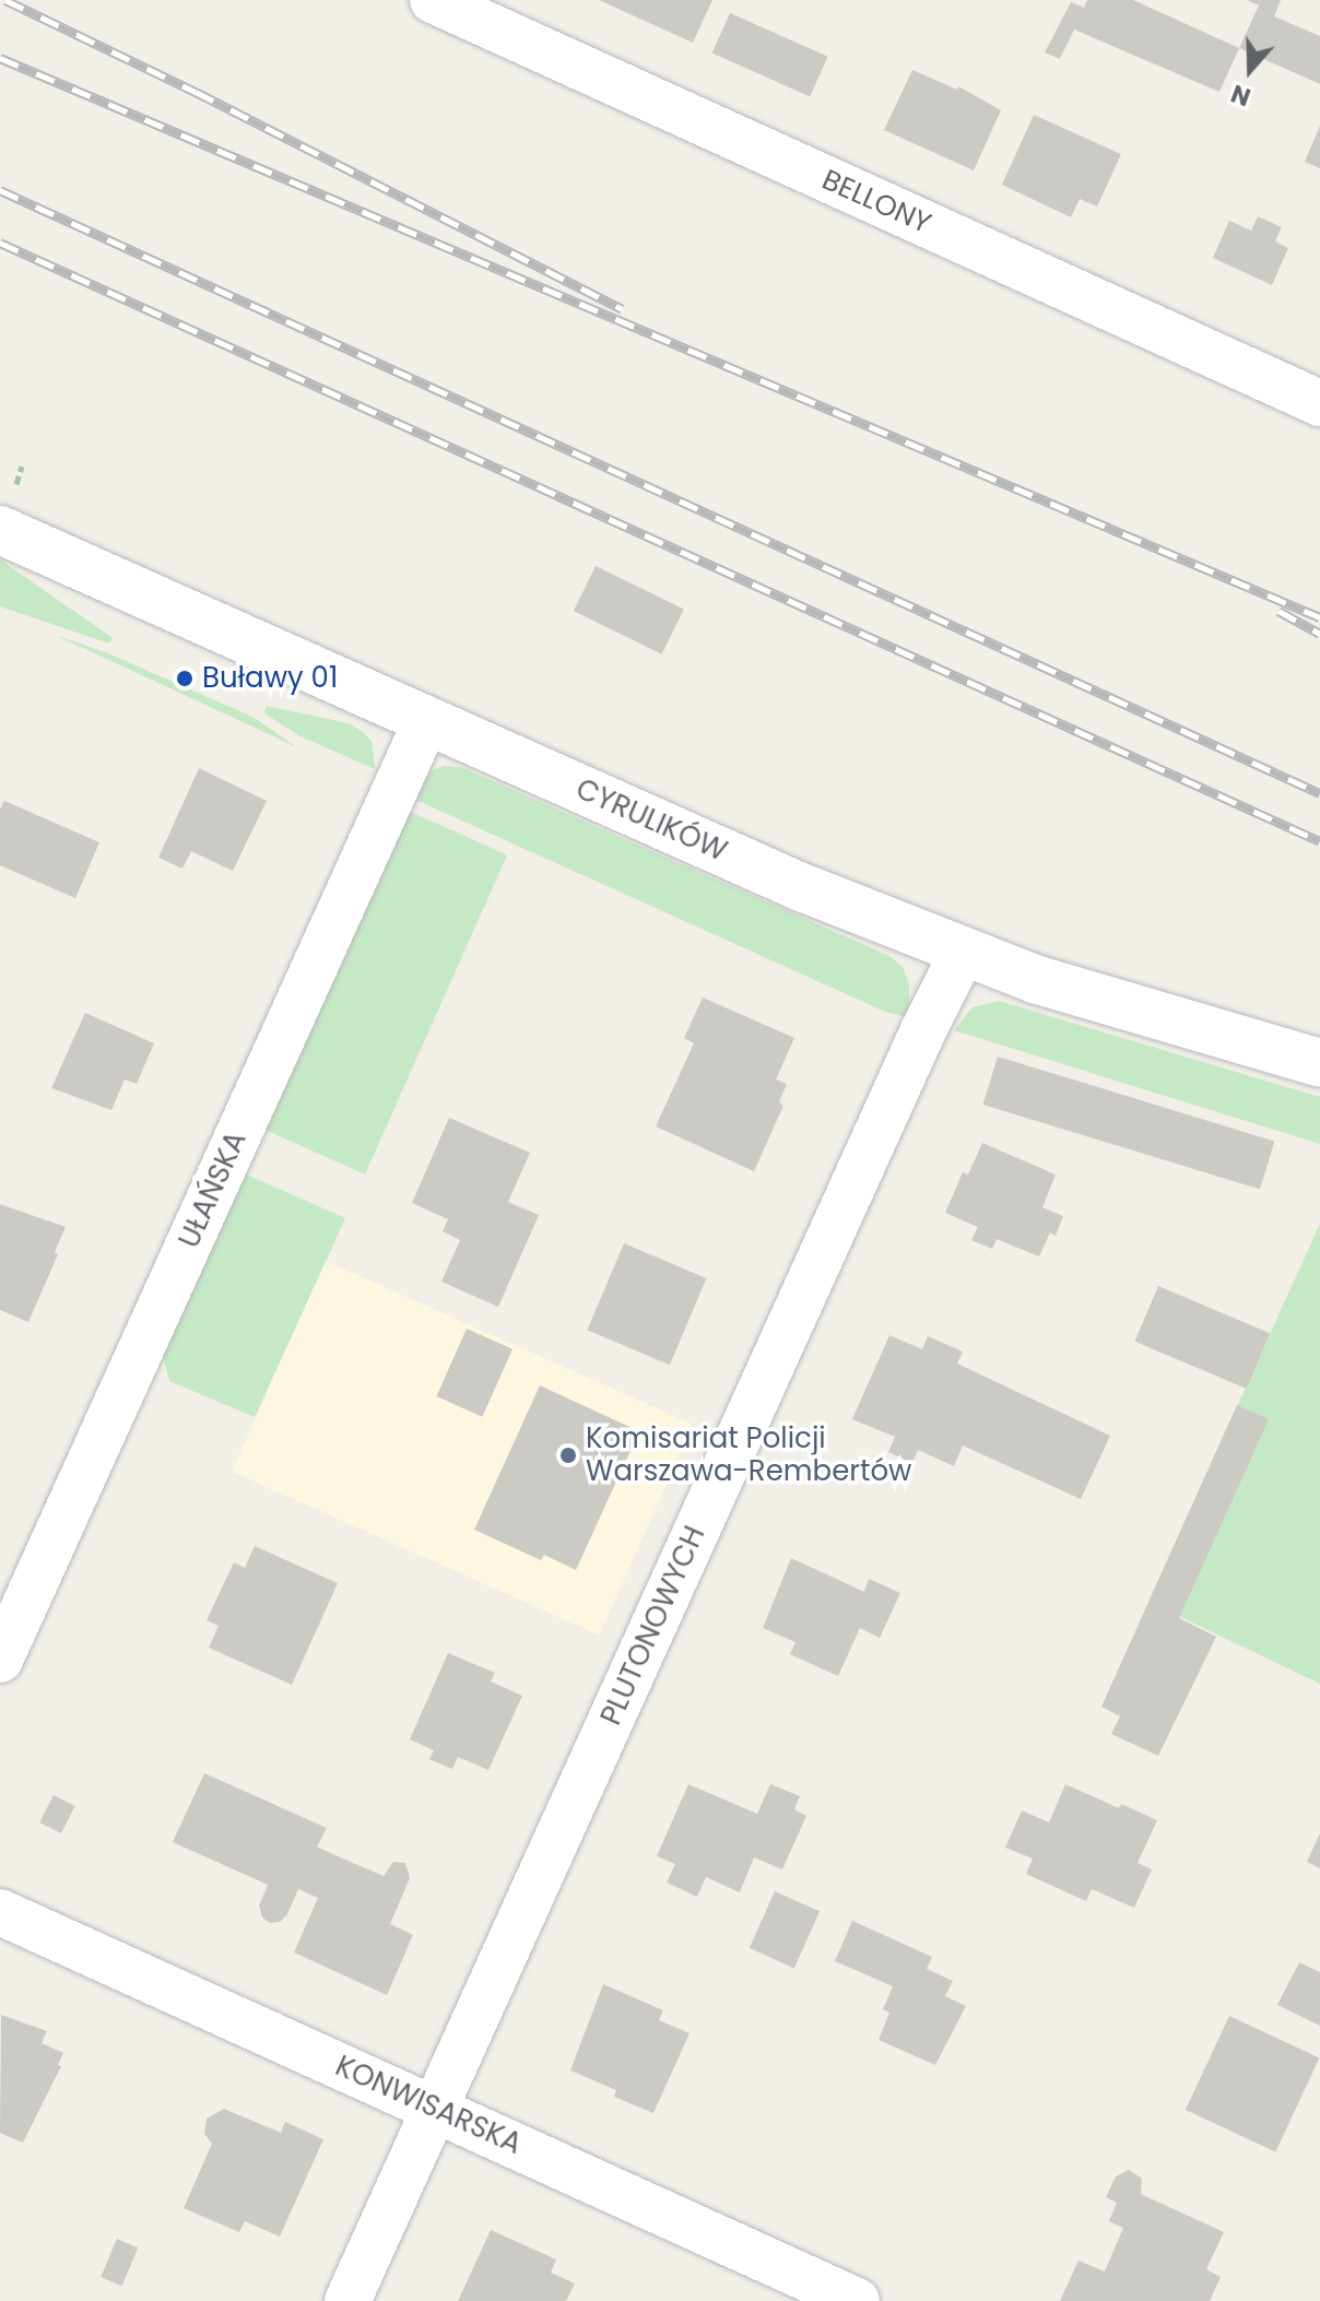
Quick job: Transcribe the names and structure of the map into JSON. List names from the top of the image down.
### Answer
{
  "streets": {
    "main road": ["CYRULIKÓW"],
    "street": [
      "BELLONY",
      "UŁAŃSKA",
      "PLUTONOWYCH",
      "KONWISARSKA"
    ]
  },
  "crossings": [
    ["CYRULIKÓW", "UŁAŃSKA"],
    ["CYRULIKÓW", "PLUTONOWYCH"],
    ["PLUTONOWYCH", "KONWISARSKA"]
  ],
  "places": ["Buławy 01", "Komisariat Policji Warszawa-Rembertów"],
  "north": "bottom"
}
